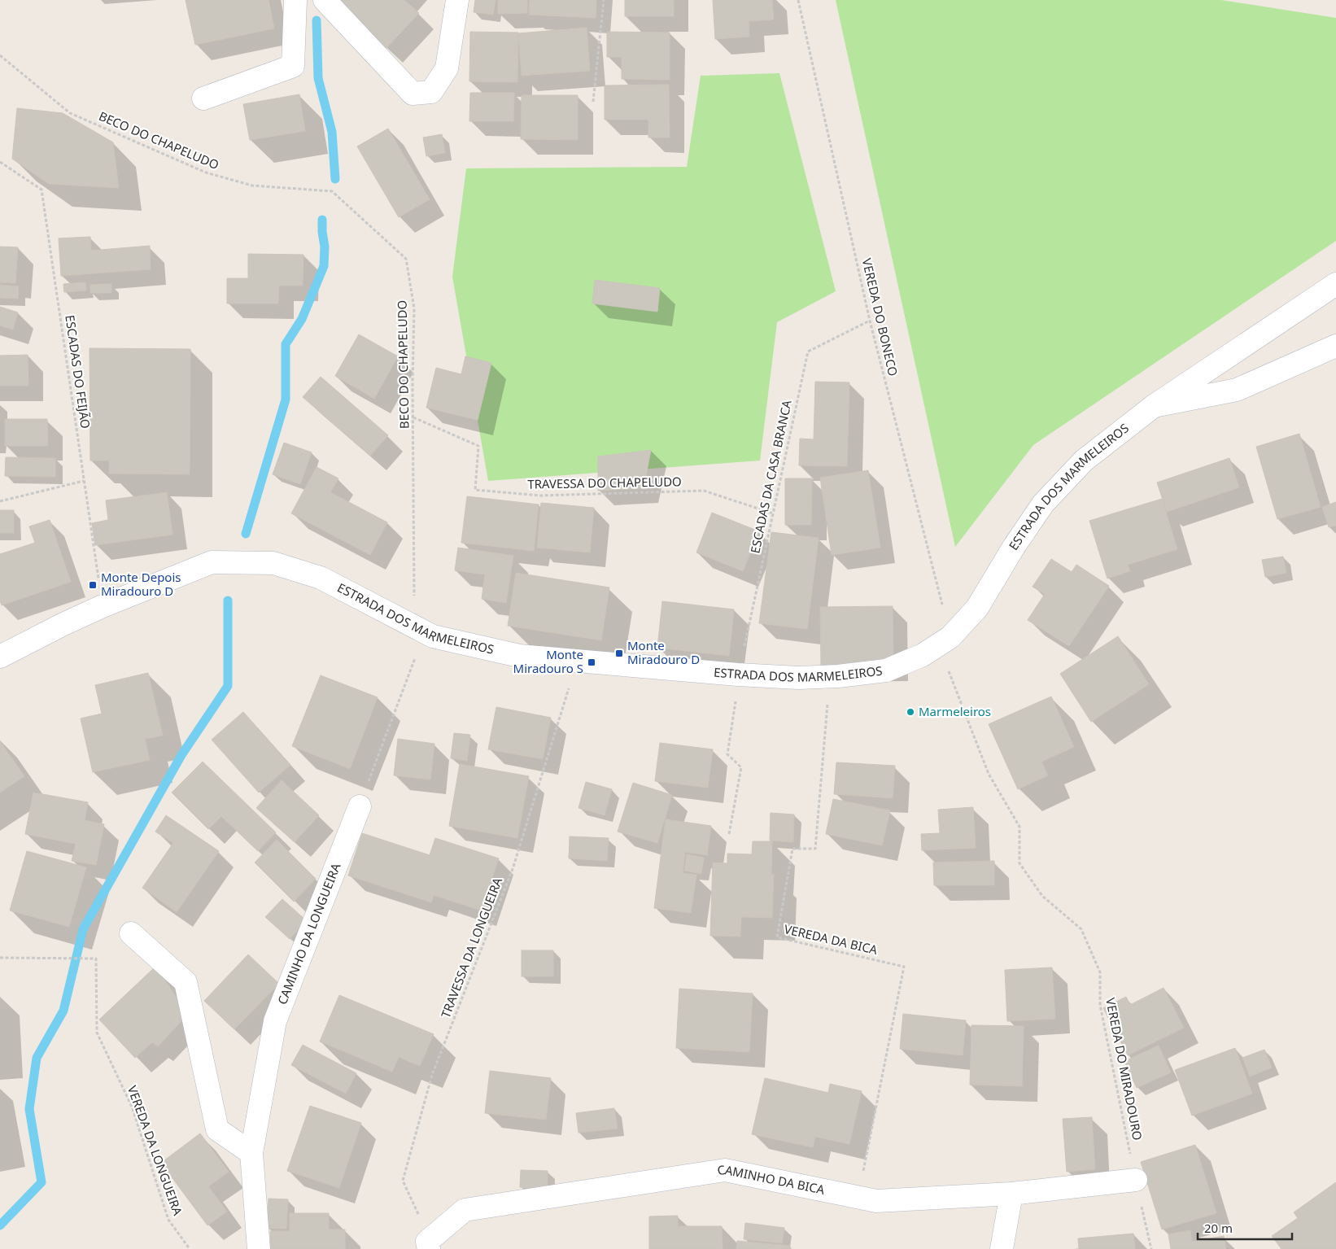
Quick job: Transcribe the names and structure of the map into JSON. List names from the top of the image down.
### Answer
{
  "streets": {
    "street": ["ESTRADA DOS MARMELEIROS", "CAMINHO DA LONGUEIRA", "CAMINHO DA BICA"],
    "path": [
      "BECO DO CHAPELUDO",
      "VEREDA DO BONECO",
      "ESCADAS DO FEIJÃO",
      "ESCADAS DA CASA BRANCA",
      "TRAVESSA DO CHAPELUDO",
      "VEREDA DA BICA",
      "TRAVESSA DA LONGUEIRA",
      "VEREDA DO MIRADOURO",
      "VEREDA DA LONGUEIRA"
    ]
  },
  "crossings": [
    ["BECO DO CHAPELUDO", "TRAVESSA DO CHAPELUDO"],
    ["VEREDA DO BONECO", "ESCADAS DA CASA BRANCA"],
    ["VEREDA DO BONECO", "ESTRADA DOS MARMELEIROS"],
    ["VEREDA DO BONECO", "VEREDA DO MIRADOURO"],
    ["ESCADAS DO FEIJÃO", "ESTRADA DOS MARMELEIROS"],
    ["ESCADAS DA CASA BRANCA", "TRAVESSA DO CHAPELUDO"],
    ["ESCADAS DA CASA BRANCA", "ESTRADA DOS MARMELEIROS"],
    ["ESTRADA DOS MARMELEIROS", "VEREDA DA BICA"],
    ["ESTRADA DOS MARMELEIROS", "TRAVESSA DA LONGUEIRA"],
    ["ESTRADA DOS MARMELEIROS", "VEREDA DO MIRADOURO"],
    ["VEREDA DA BICA", "CAMINHO DA BICA"],
    ["TRAVESSA DA LONGUEIRA", "CAMINHO DA BICA"],
    ["VEREDA DO MIRADOURO", "CAMINHO DA BICA"]
  ],
  "places": {
    "transit": ["Monte Depois Miradouro D", "Monte Miradouro D", "Monte Miradouro S"],
    "other": ["Marmeleiros"]
  },
  "scale_bar": "20 m"
}
